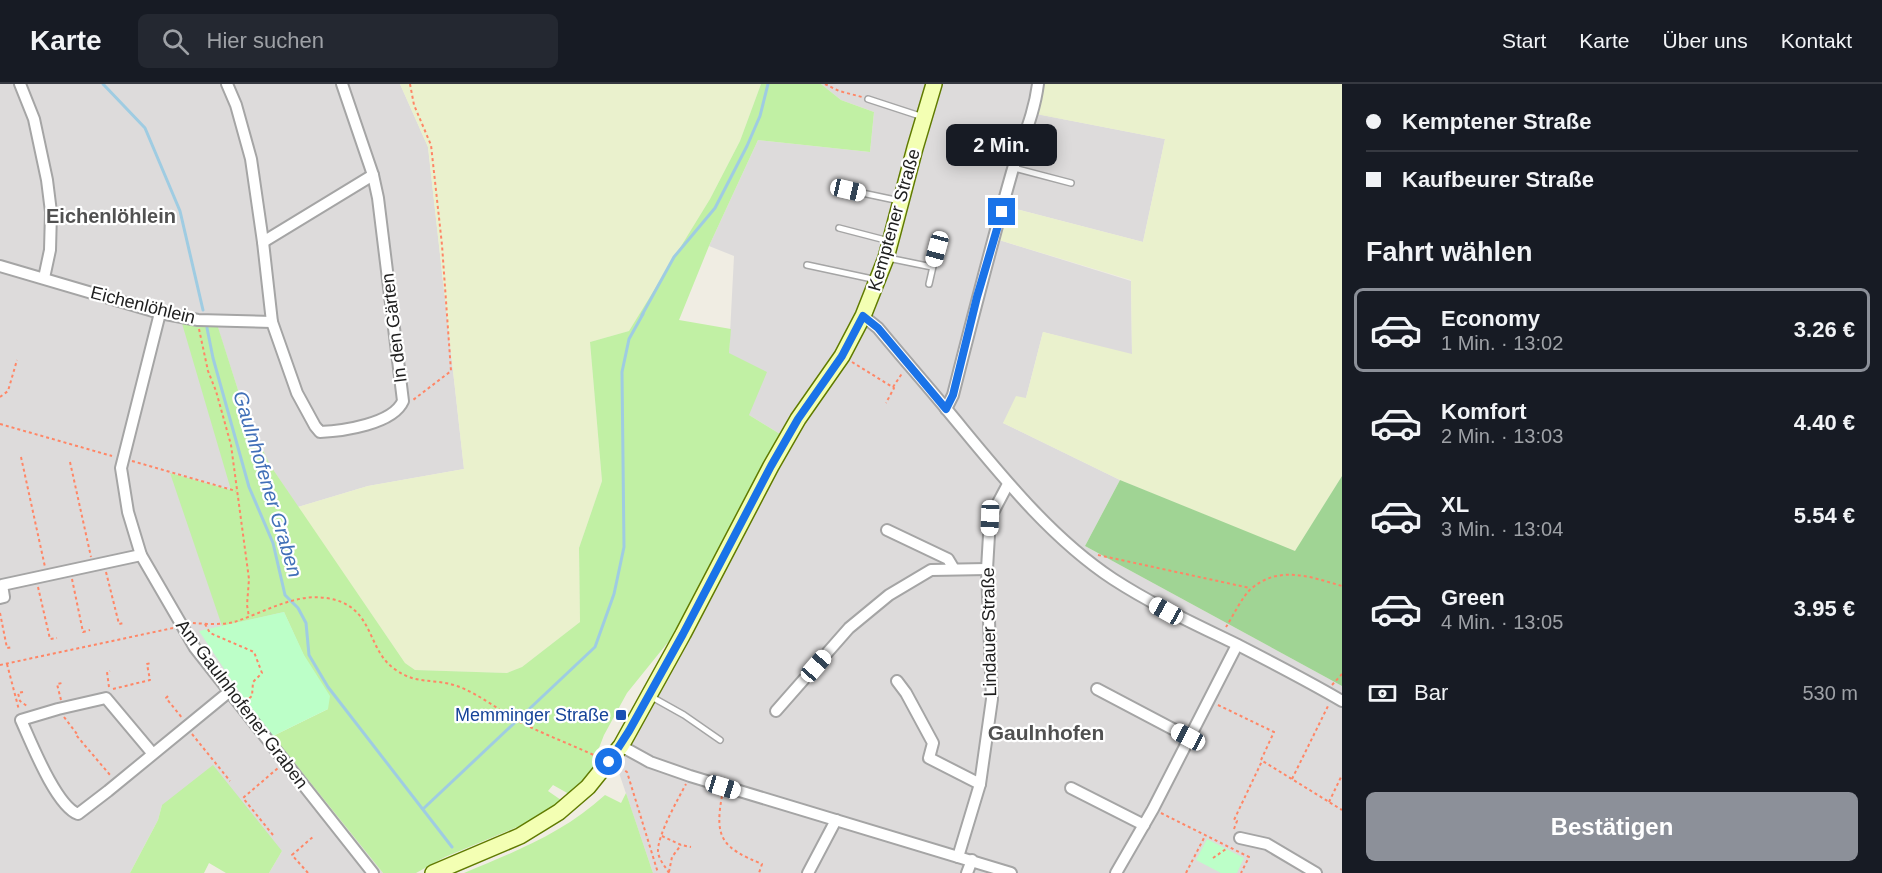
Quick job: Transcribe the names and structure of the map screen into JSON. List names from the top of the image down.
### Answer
{
  "streets": {
    "street": [
      "Kemptener Straße",
      "Eichenlöhlein",
      "In den Gärten",
      "Lindauer Straße",
      "Am Gaulnhofener Graben"
    ]
  },
  "crossings": [
    ["Eichenlöhlein", "In den Gärten"],
    ["Eichenlöhlein", "Am Gaulnhofener Graben"]
  ],
  "districts": ["Eichenlöhlein", "Gaulnhofen"],
  "water": ["Gaulnhofener Graben"],
  "places": {
    "transit": ["Memminger Straße"]
  },
  "page": {
    "header": "Karte",
    "search": "Hier suchen",
    "nav": [
      "Start",
      "Karte",
      "Über uns",
      "Kontakt"
    ],
    "banner": ["Kemptener Straße", "Kaufbeurer Straße"],
    "bubble": "2 Min.",
    "heading": "Fahrt wählen",
    "list": [
      {
        "name": "Economy",
        "note": "1 Min. · 13:02",
        "value": "3.26 €"
      },
      {
        "name": "Komfort",
        "note": "2 Min. · 13:03",
        "value": "4.40 €"
      },
      {
        "name": "XL",
        "note": "3 Min. · 13:04",
        "value": "5.54 €"
      },
      {
        "name": "Green",
        "note": "4 Min. · 13:05",
        "value": "3.95 €"
      }
    ],
    "pay": ["Bar", "530 m"],
    "buttons": "Bestätigen"
  }
}
